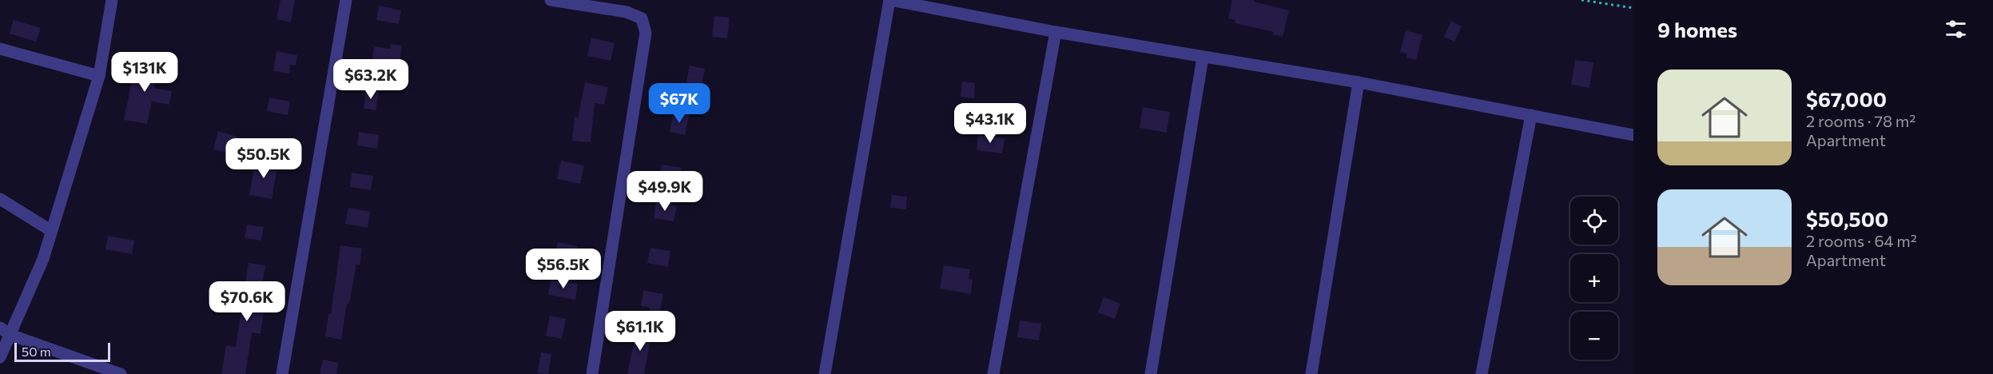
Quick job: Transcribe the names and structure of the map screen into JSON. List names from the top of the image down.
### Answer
{
  "scale_bar": "50 m",
  "page": {
    "heading": "9 homes",
    "price": [
      "$131K",
      "$63.2K",
      "$67K",
      "$43.1K",
      "$50.5K",
      "$49.9K",
      "$56.5K",
      "$70.6K",
      "$61.1K"
    ],
    "list": [
      {
        "name": "$67,000",
        "note": "2 rooms · 78 m² · Apartment"
      },
      {
        "name": "$50,500",
        "note": "2 rooms · 64 m² · Apartment"
      }
    ],
    "map_buttons": ["+", "−"],
    "scale": "50 m"
  }
}
